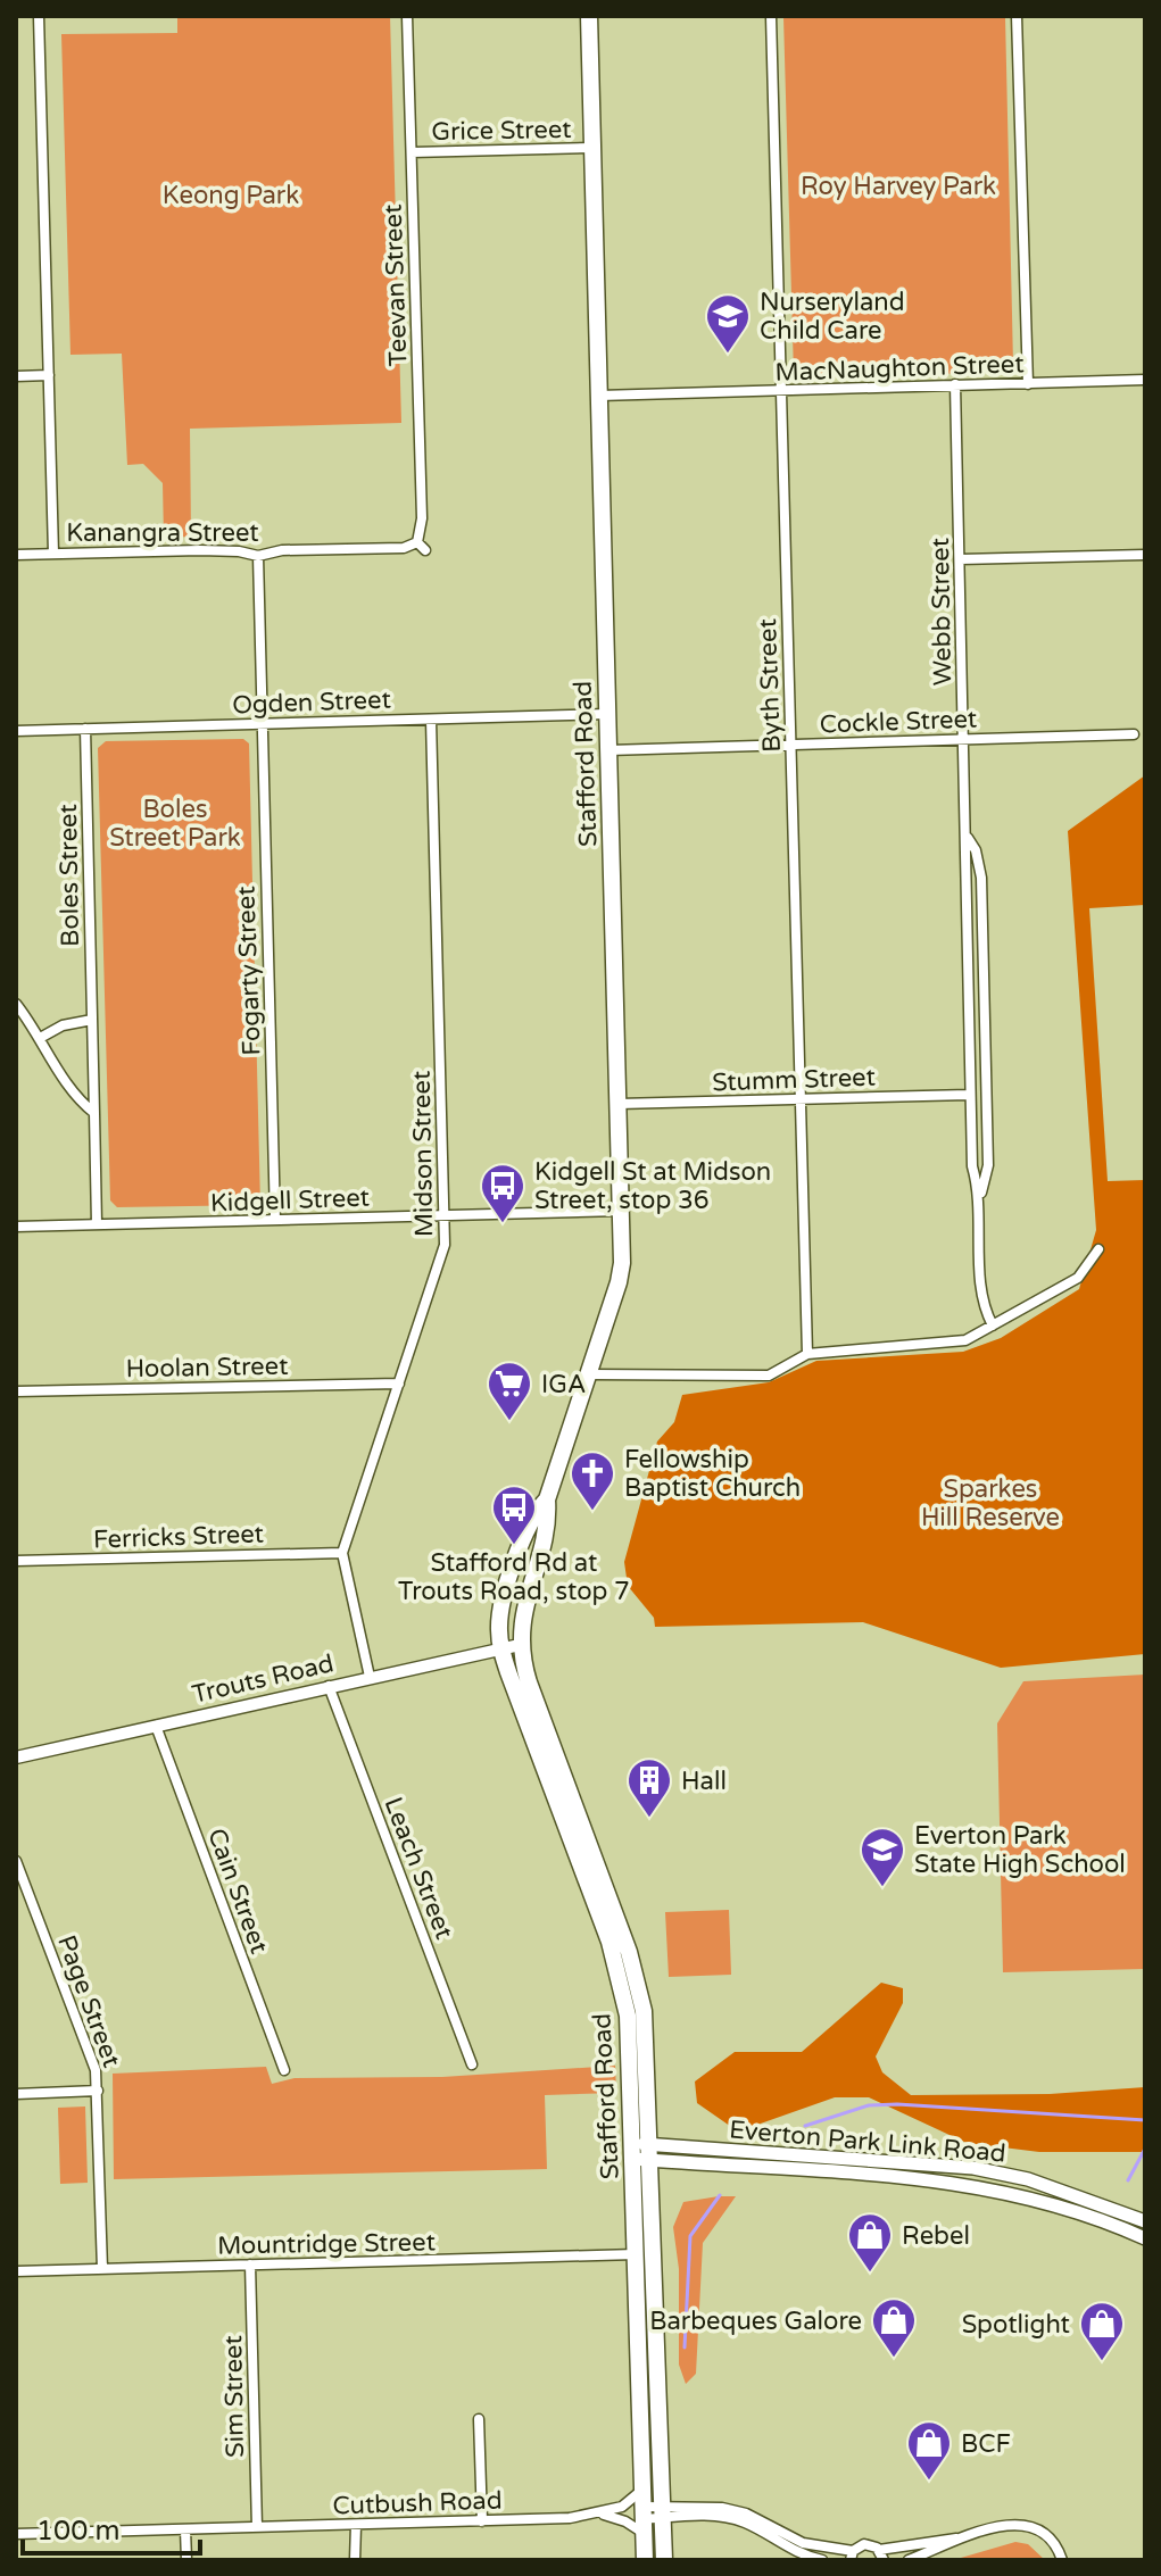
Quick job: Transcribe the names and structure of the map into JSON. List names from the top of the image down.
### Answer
{
  "streets": {
    "highway": ["Stafford Road"],
    "main road": ["Everton Park Link Road"],
    "street": [
      "Grice Street",
      "Teevan Street",
      "MacNaughton Street",
      "Kanangra Street",
      "Webb Street",
      "Byth Street",
      "Ogden Street",
      "Cockle Street",
      "Boles Street",
      "Fogarty Street",
      "Stumm Street",
      "Midson Street",
      "Kidgell Street",
      "Hoolan Street",
      "Ferricks Street",
      "Trouts Road",
      "Leach Street",
      "Cain Street",
      "Page Street",
      "Mountridge Street",
      "Sim Street",
      "Cutbush Road"
    ]
  },
  "crossings": [
    ["Grice Street", "Teevan Street"],
    ["Grice Street", "Stafford Road"],
    ["Teevan Street", "Kanangra Street"],
    ["MacNaughton Street", "Webb Street"],
    ["MacNaughton Street", "Byth Street"],
    ["MacNaughton Street", "Stafford Road"],
    ["Kanangra Street", "Fogarty Street"],
    ["Webb Street", "Cockle Street"],
    ["Webb Street", "Stumm Street"],
    ["Byth Street", "Cockle Street"],
    ["Byth Street", "Stumm Street"],
    ["Ogden Street", "Stafford Road"],
    ["Ogden Street", "Boles Street"],
    ["Ogden Street", "Fogarty Street"],
    ["Ogden Street", "Midson Street"],
    ["Cockle Street", "Stafford Road"],
    ["Stafford Road", "Stumm Street"],
    ["Stafford Road", "Kidgell Street"],
    ["Stafford Road", "Trouts Road"],
    ["Stafford Road", "Everton Park Link Road"],
    ["Stafford Road", "Mountridge Street"],
    ["Stafford Road", "Cutbush Road"],
    ["Boles Street", "Kidgell Street"],
    ["Fogarty Street", "Kidgell Street"],
    ["Midson Street", "Kidgell Street"],
    ["Midson Street", "Hoolan Street"],
    ["Midson Street", "Ferricks Street"],
    ["Trouts Road", "Leach Street"],
    ["Trouts Road", "Cain Street"],
    ["Page Street", "Mountridge Street"],
    ["Mountridge Street", "Sim Street"],
    ["Sim Street", "Cutbush Road"]
  ],
  "parks": [
    "Roy Harvey Park",
    "Keong Park",
    "Boles Street Park",
    "Sparkes Hill Reserve"
  ],
  "places": {
    "school or university": ["Nurseryland Child Care", "Everton Park State High School"],
    "bus stop": ["Kidgell St at Midson Street, stop 36", "Stafford Rd at Trouts Road, stop 7"],
    "supermarket": ["IGA"],
    "church": ["Fellowship Baptist Church"],
    "building": ["Hall"],
    "shop": [
      "Rebel",
      "Barbeques Galore",
      "Spotlight",
      "BCF"
    ]
  },
  "scale_bar": "100 m"
}
